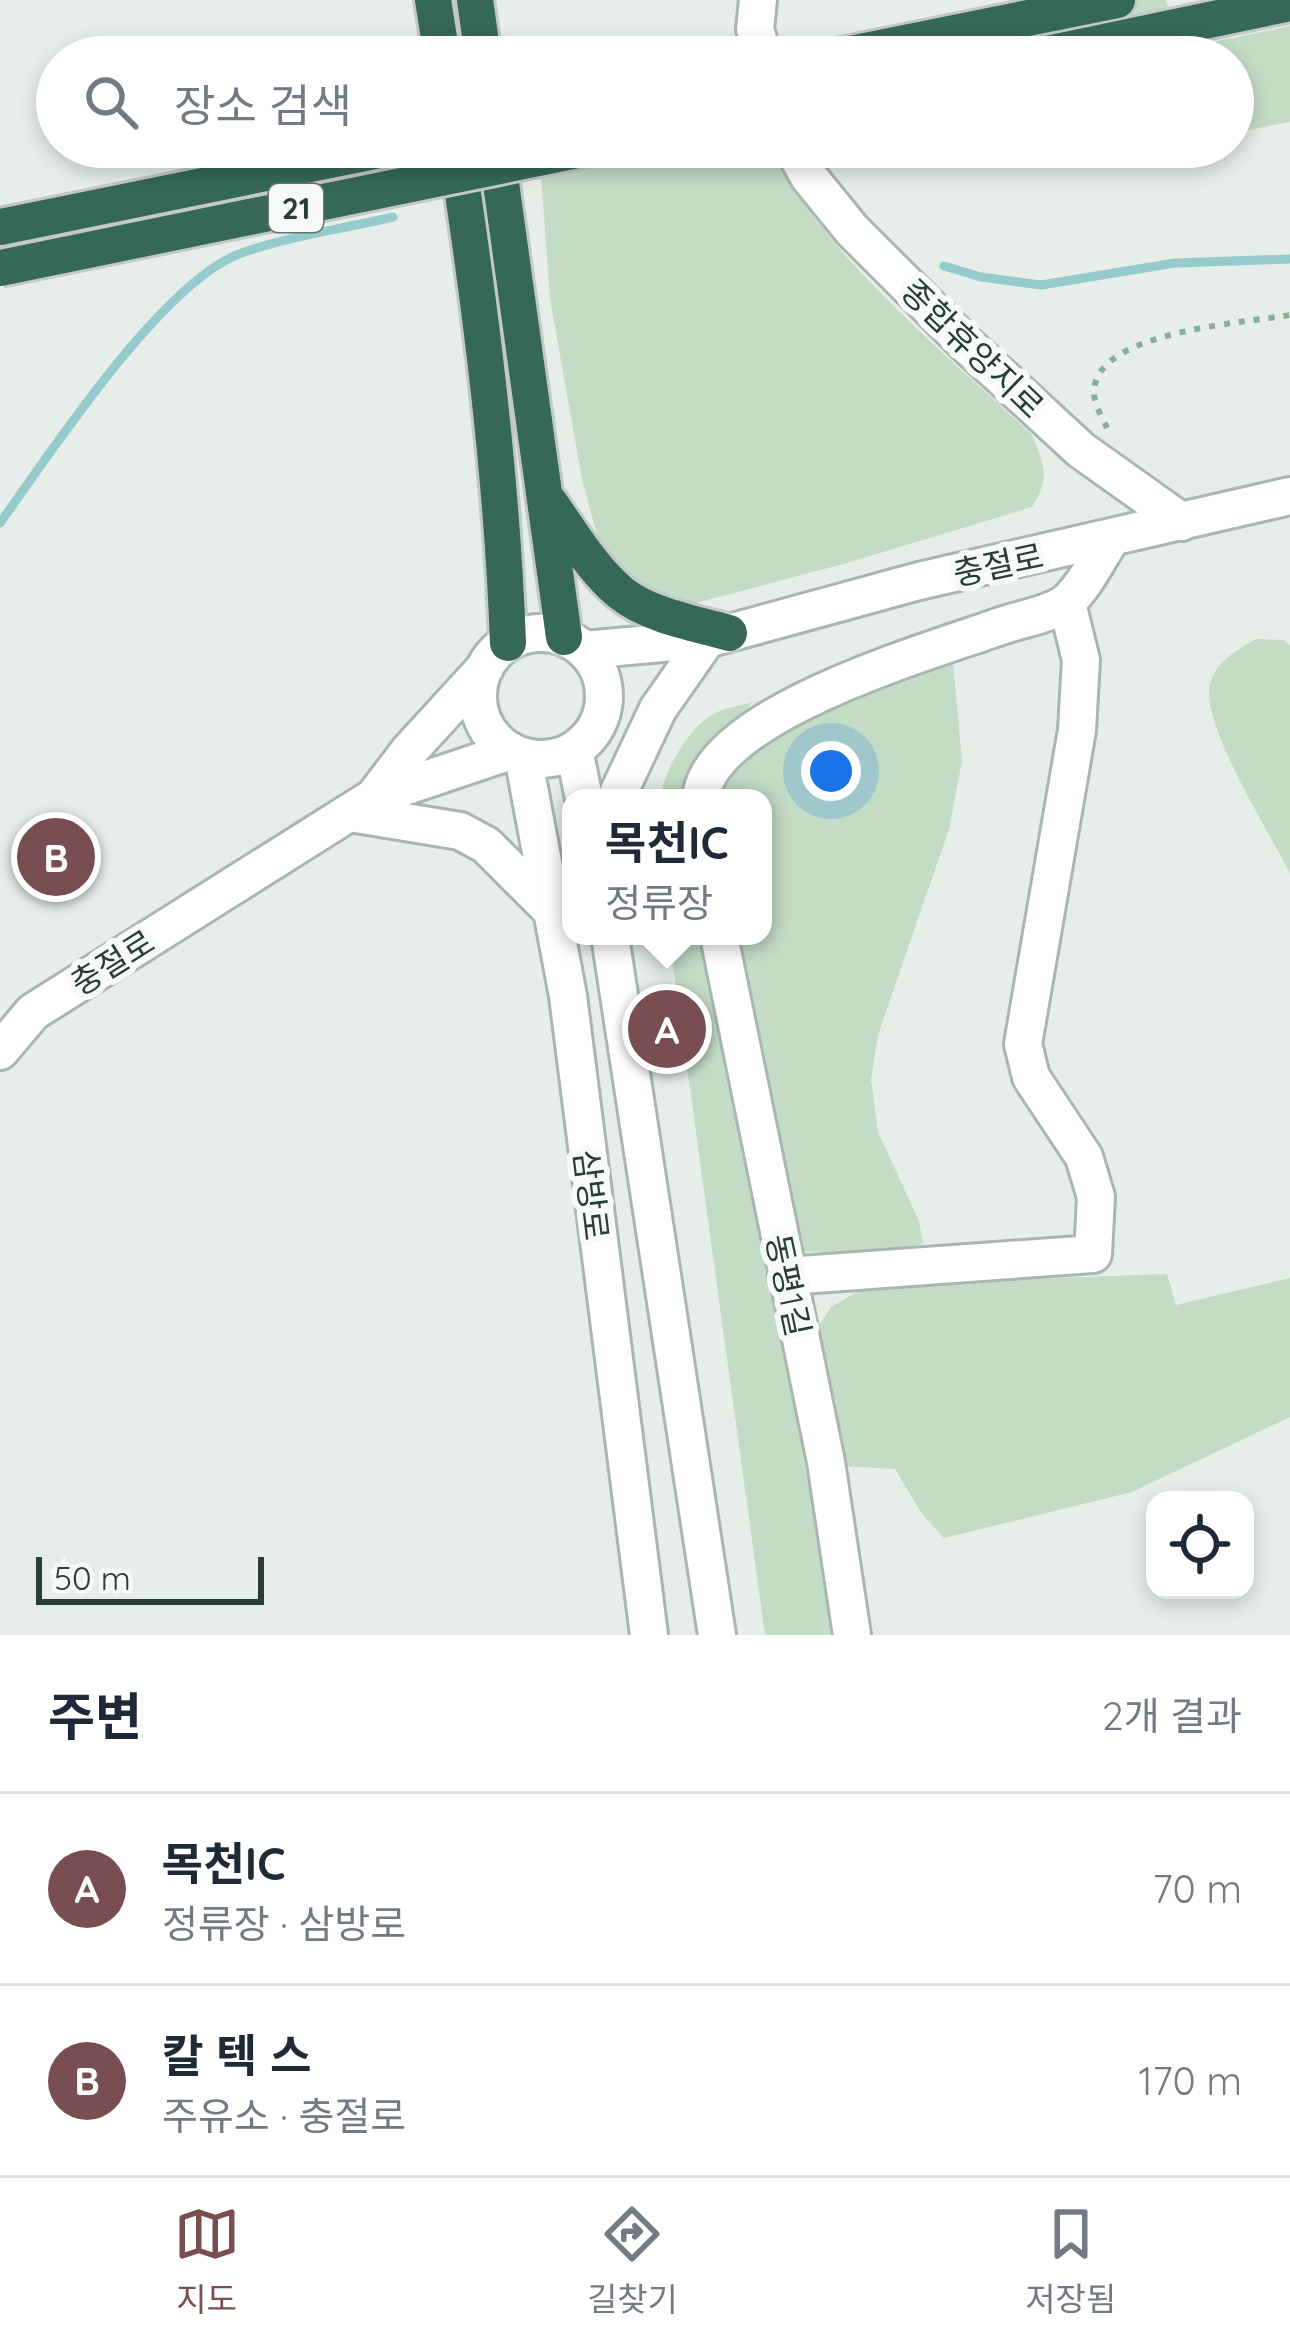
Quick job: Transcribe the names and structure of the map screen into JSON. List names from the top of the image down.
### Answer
{
  "streets": {
    "highway": ["21"],
    "street": [
      "종합휴양지로",
      "충절로",
      "삼방로",
      "동평1길"
    ]
  },
  "crossings": [
    ["종합휴양지로", "충절로"],
    ["충절로", "삼방로"]
  ],
  "scale_bar": "50 m",
  "page": {
    "search": "장소 검색",
    "popup": ["목천IC", "정류장"],
    "pins": ["B", "A"],
    "scale": "50 m",
    "heading": ["주변", "2개 결과"],
    "list": [
      {
        "mark": "A",
        "name": "목천IC",
        "note": "정류장 · 삼방로",
        "value": "70 m"
      },
      {
        "mark": "B",
        "name": "칼 텍 스",
        "note": "주유소 · 충절로",
        "value": "170 m"
      }
    ],
    "nav": ["지도", "길찾기", "저장됨"]
  }
}
